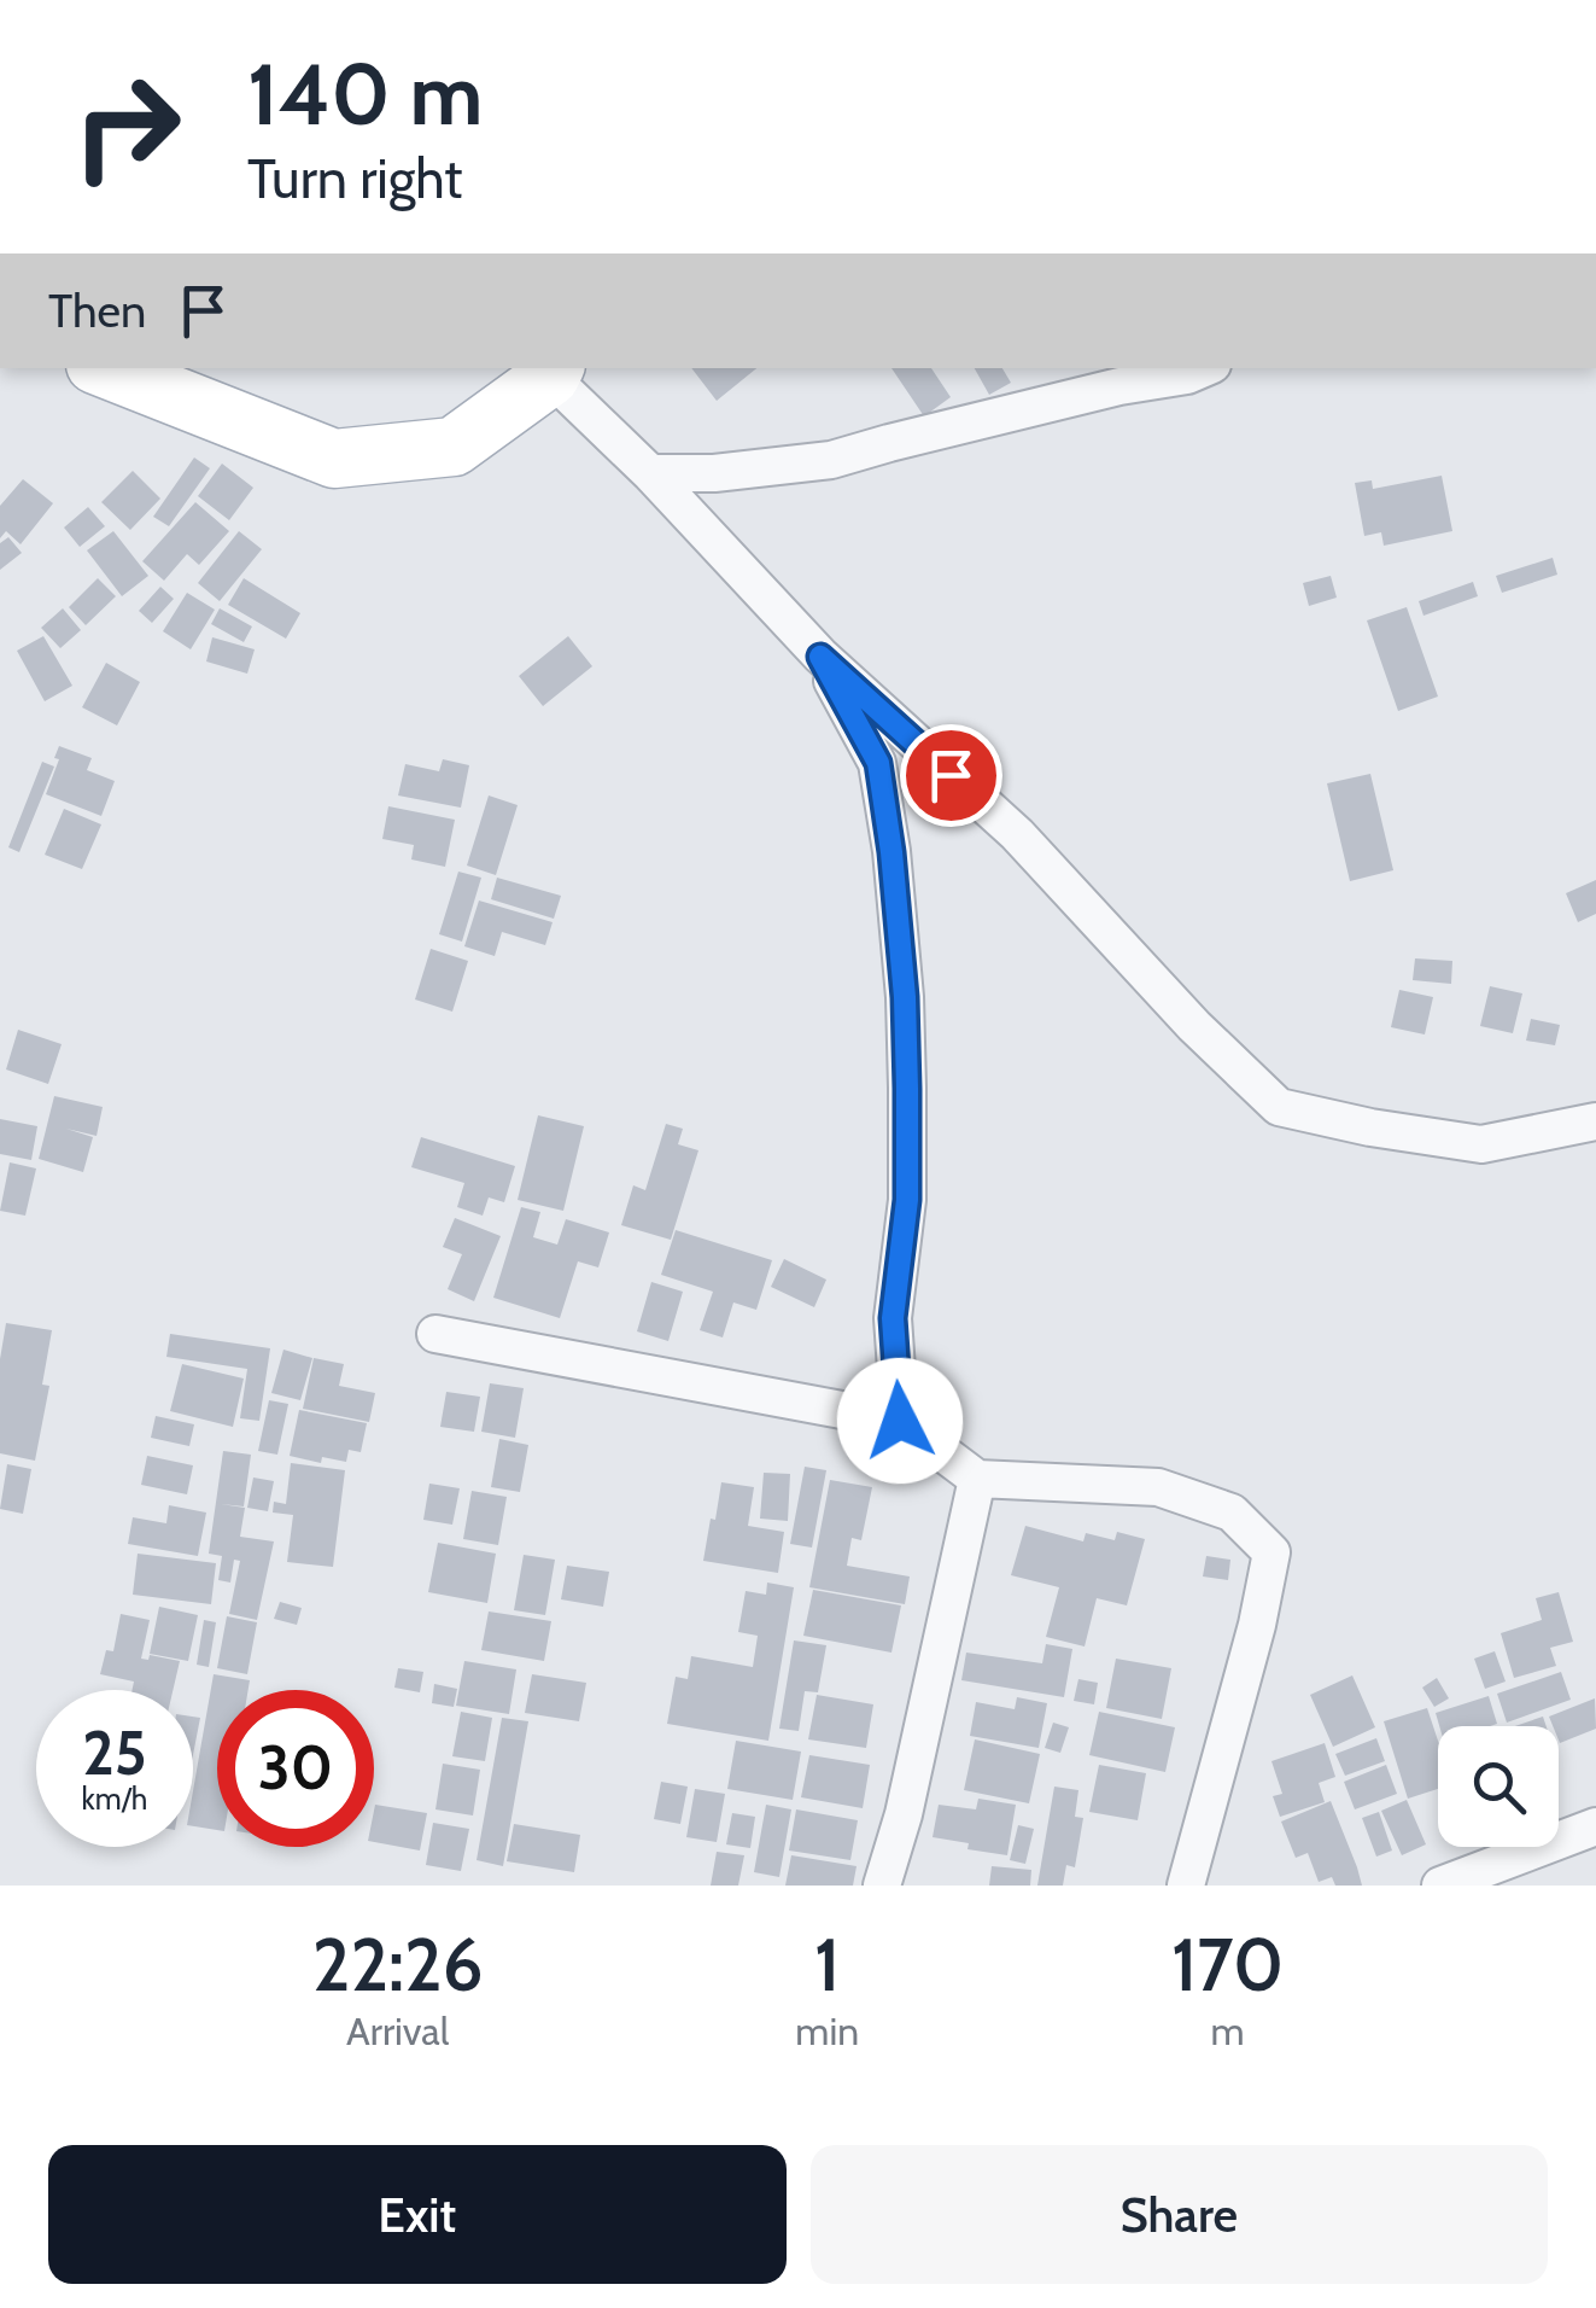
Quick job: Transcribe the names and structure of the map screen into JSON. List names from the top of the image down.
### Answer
{
  "page": {
    "turn": ["140 m", "Turn right"],
    "then": "Then",
    "speed": "25 km/h",
    "limit": "30",
    "eta": [
      "22:26",
      "Arrival",
      "1",
      "min",
      "170",
      "m"
    ],
    "buttons": ["Exit", "Share"]
  }
}
